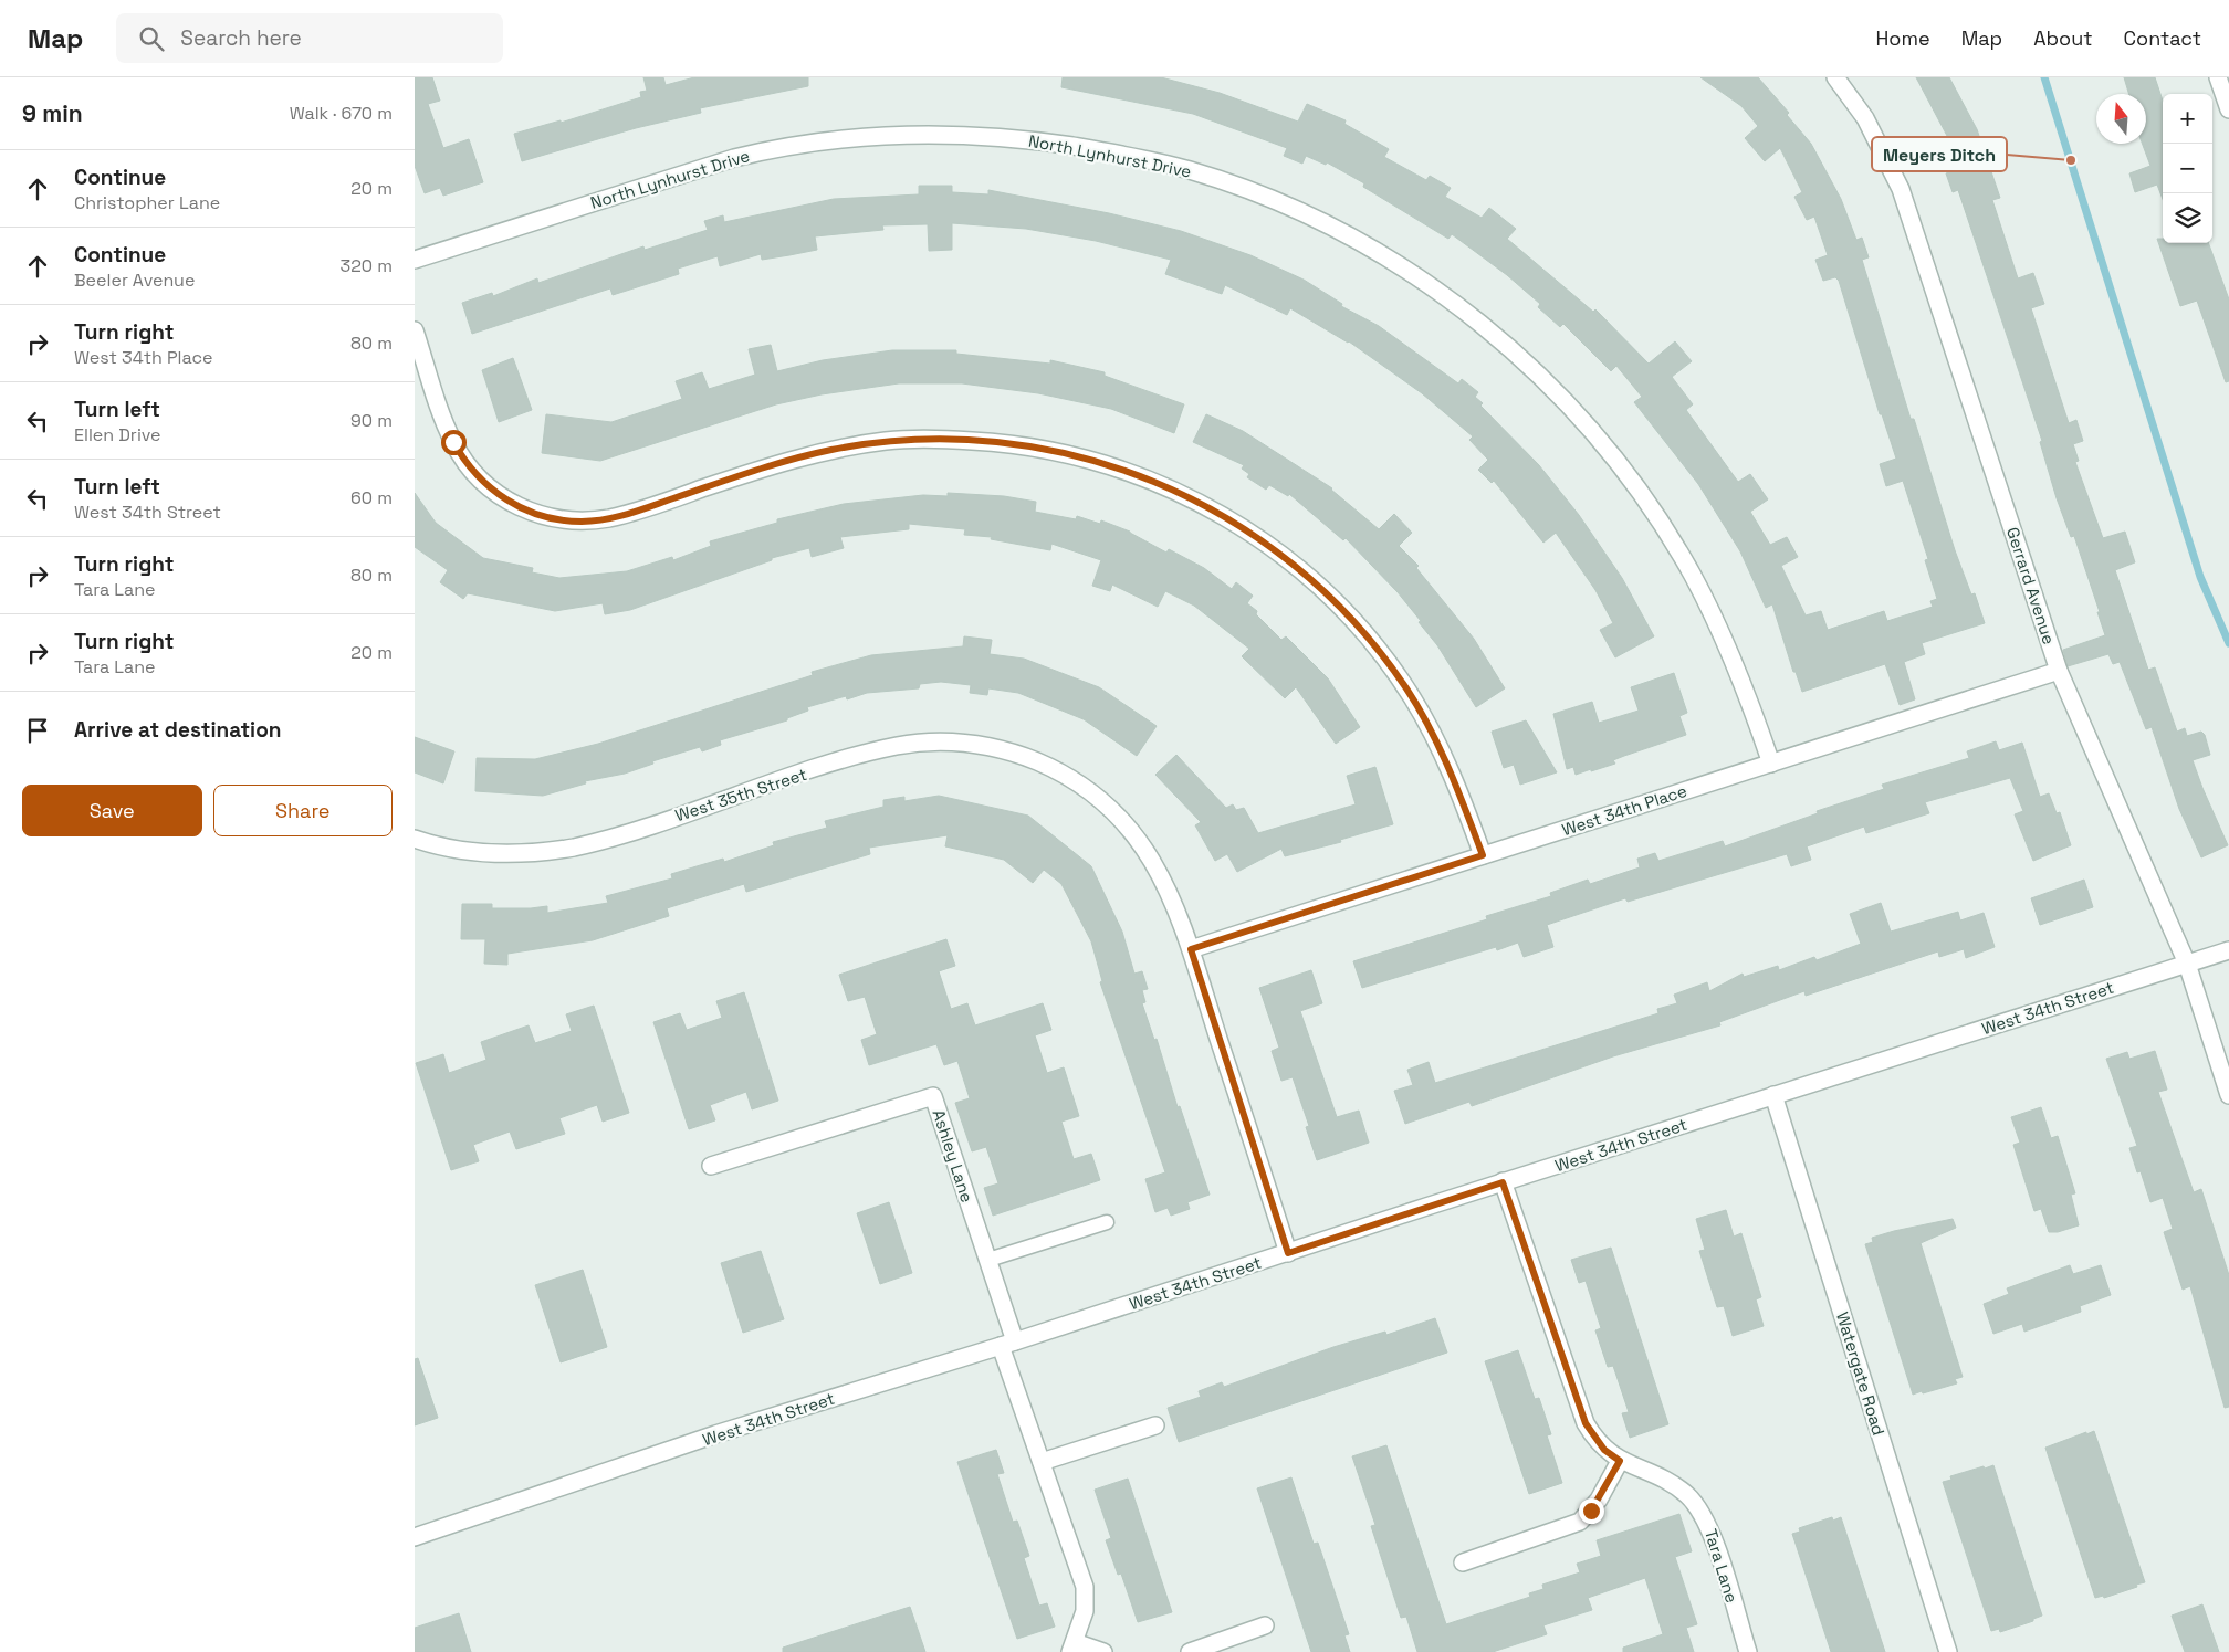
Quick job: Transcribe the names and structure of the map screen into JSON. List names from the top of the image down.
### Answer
{
  "streets": {
    "street": [
      "North Lynhurst Drive",
      "Gerrard Avenue",
      "West 35th Street",
      "West 34th Place",
      "West 34th Street",
      "Ashley Lane",
      "Watergate Road",
      "Tara Lane"
    ]
  },
  "crossings": [
    ["North Lynhurst Drive", "West 34th Place"],
    ["Gerrard Avenue", "West 34th Place"],
    ["Gerrard Avenue", "West 34th Street"],
    ["West 35th Street", "West 34th Place"],
    ["West 35th Street", "West 34th Street"],
    ["West 34th Street", "Ashley Lane"],
    ["West 34th Street", "Watergate Road"],
    ["West 34th Street", "Tara Lane"]
  ],
  "places": ["Meyers Ditch"],
  "north": "top",
  "page": {
    "header": "Map",
    "search": "Search here",
    "nav": [
      "Home",
      "Map",
      "About",
      "Contact"
    ],
    "heading": ["9 min", "Walk · 670 m"],
    "map_buttons": ["+", "−"],
    "list": [
      ["Continue", "Christopher Lane", "20 m"],
      ["Continue", "Beeler Avenue", "320 m"],
      ["Turn right", "West 34th Place", "80 m"],
      ["Turn left", "Ellen Drive", "90 m"],
      ["Turn left", "West 34th Street", "60 m"],
      ["Turn right", "Tara Lane", "80 m"],
      ["Turn right", "Tara Lane", "20 m"],
      "Arrive at destination"
    ],
    "buttons": ["Save", "Share"]
  }
}
